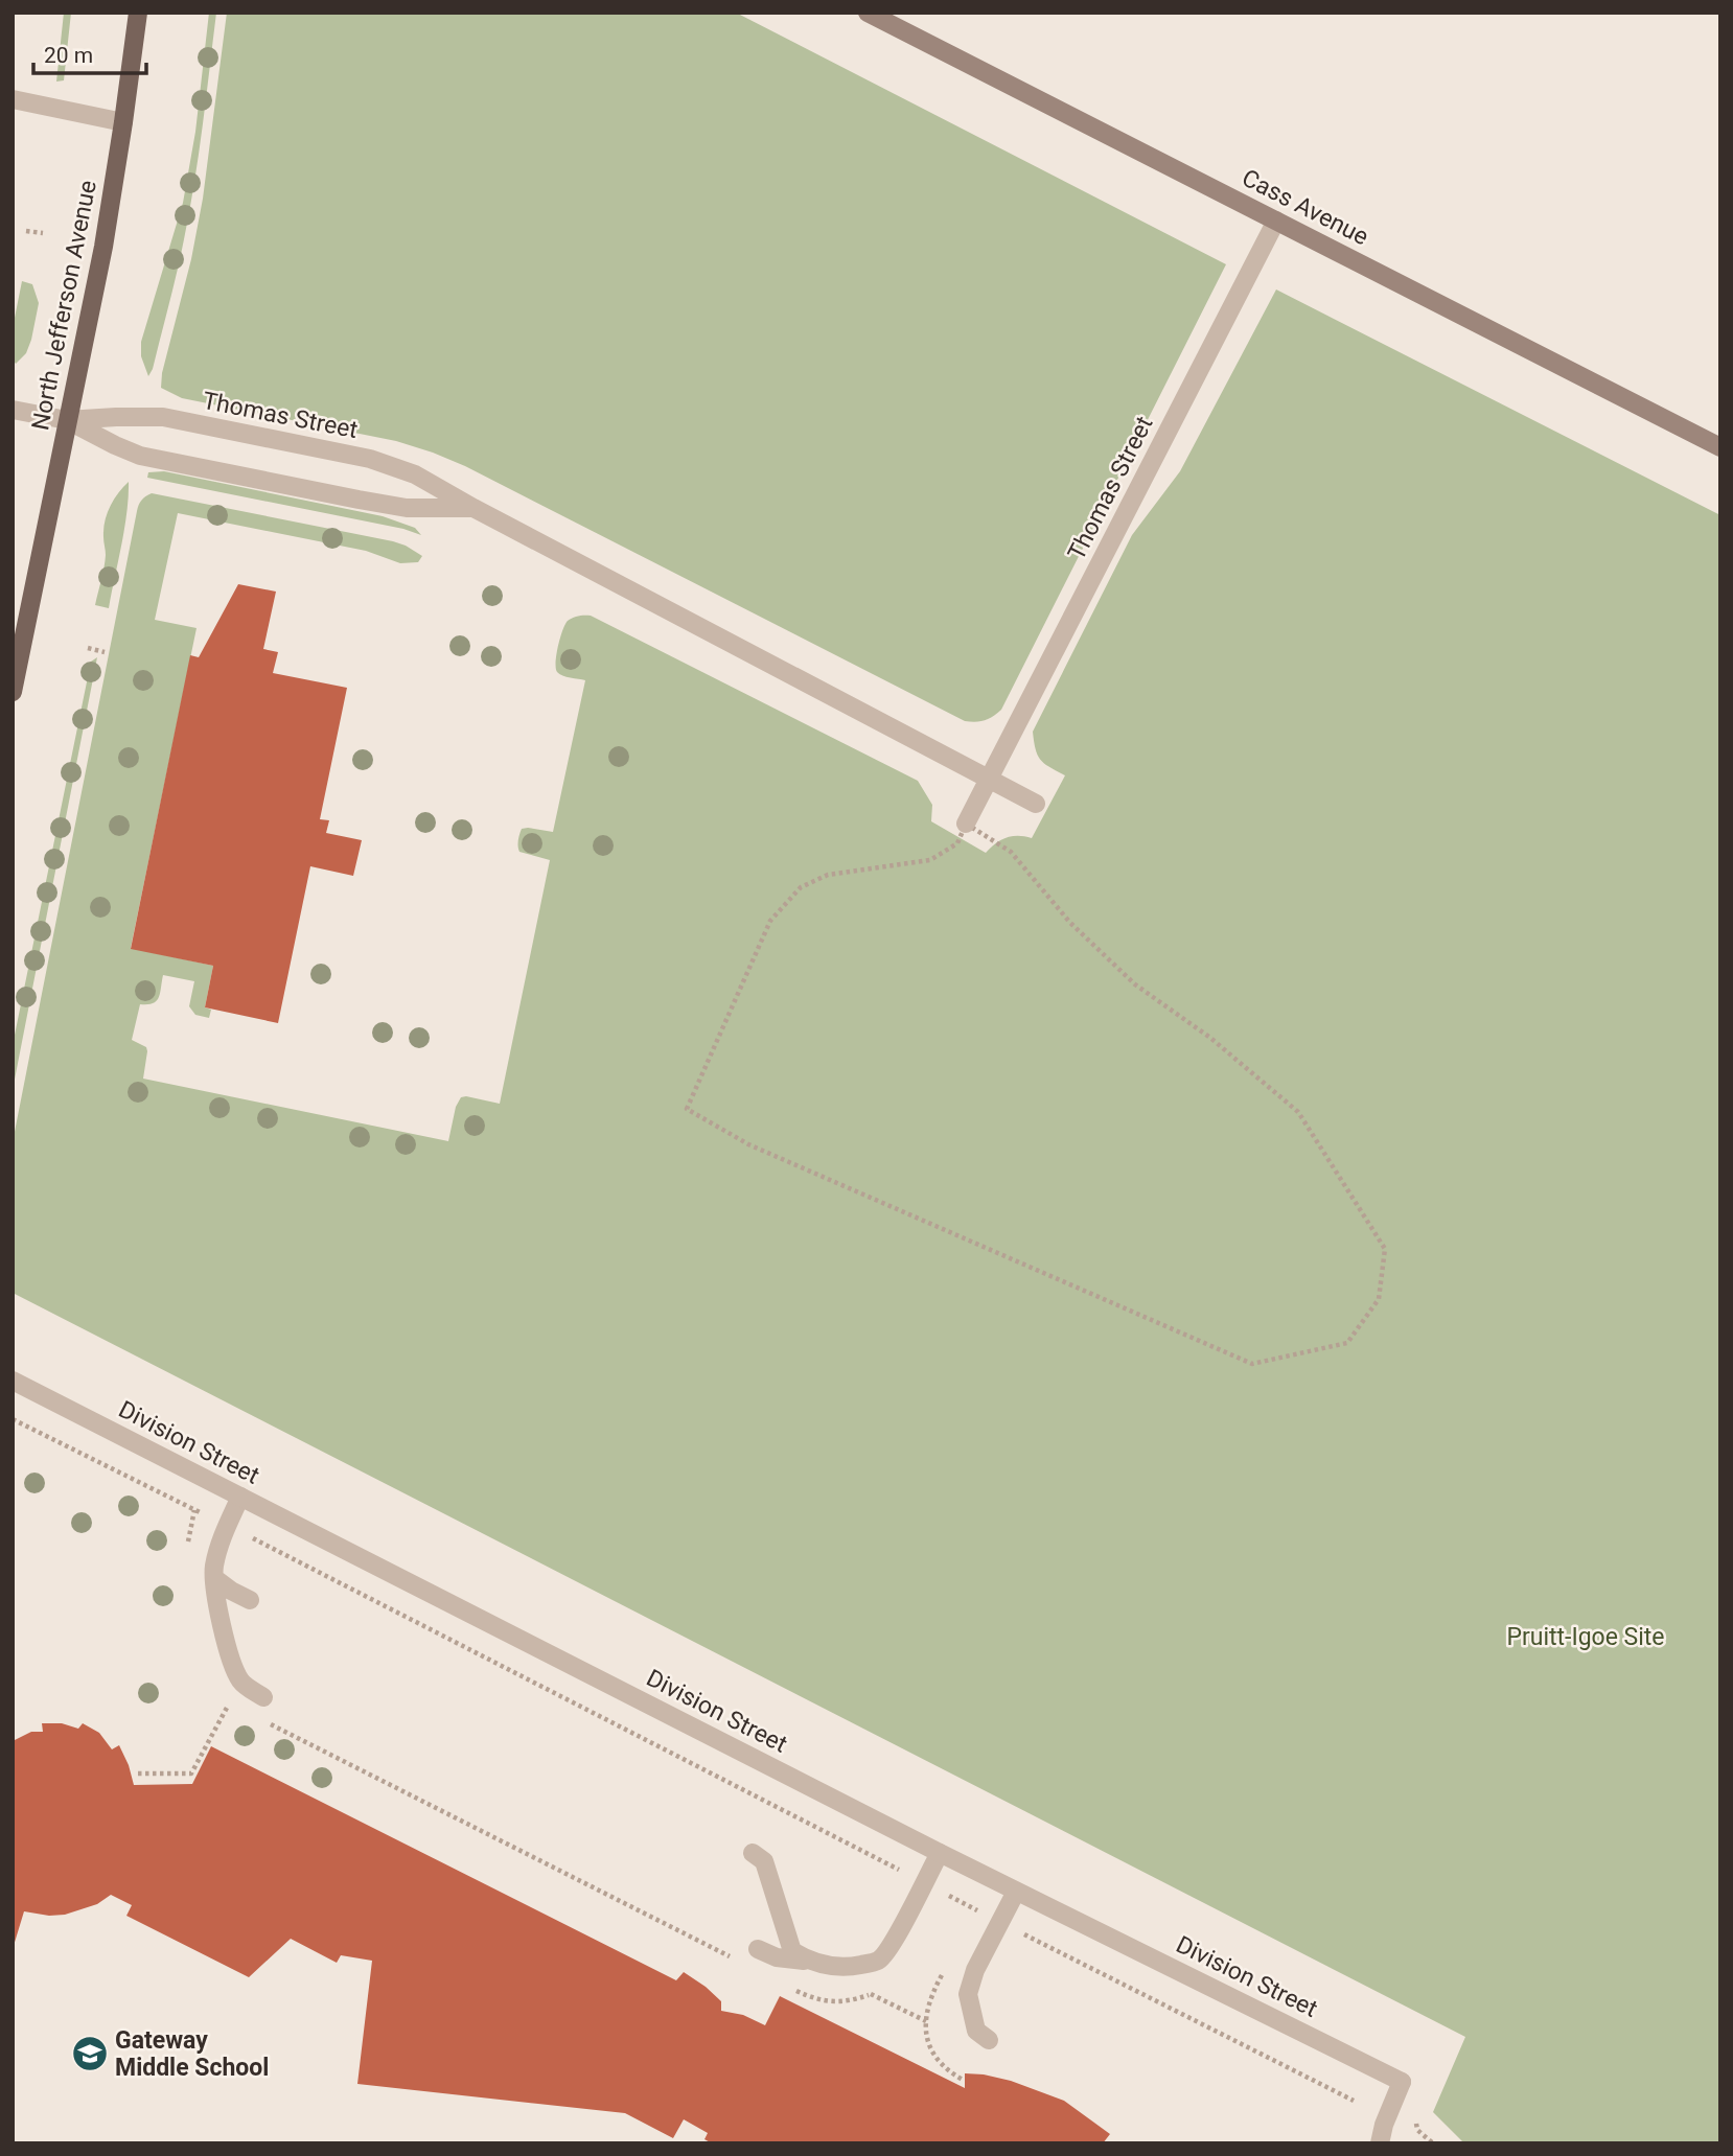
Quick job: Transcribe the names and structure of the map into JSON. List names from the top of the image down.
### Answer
{
  "streets": {
    "main road": ["Cass Avenue", "North Jefferson Avenue"],
    "street": ["Thomas Street", "Division Street"]
  },
  "crossings": [
    ["Cass Avenue", "Thomas Street"],
    ["North Jefferson Avenue", "Thomas Street"]
  ],
  "parks": ["Pruitt-Igoe Site"],
  "places": {
    "school or university": ["Gateway Middle School"]
  },
  "scale_bar": "20 m"
}
